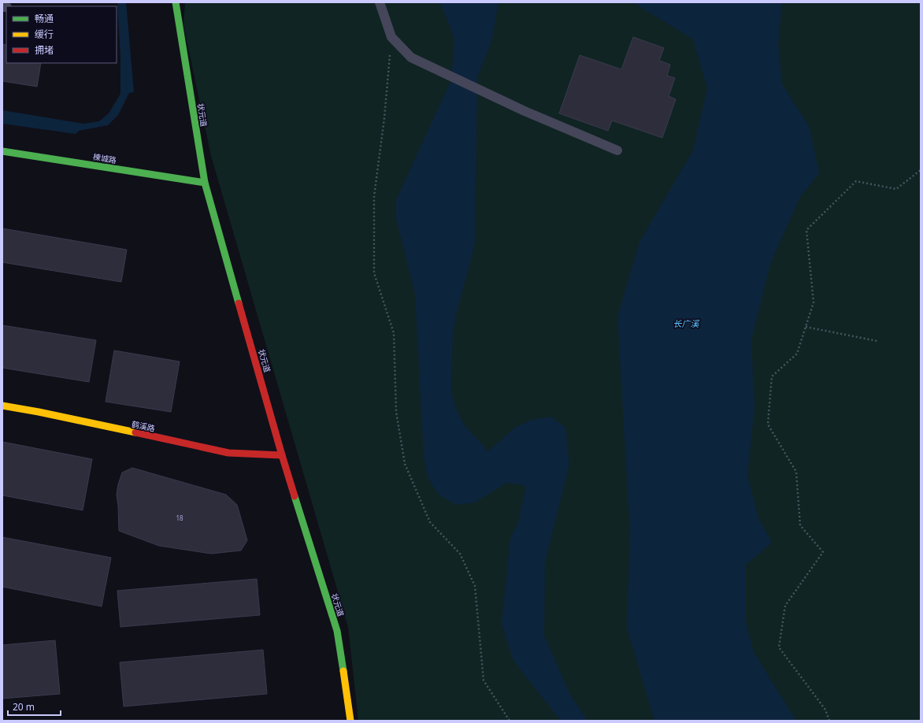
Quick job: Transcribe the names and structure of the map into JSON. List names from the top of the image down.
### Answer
{
  "streets": {
    "street": ["状元道", "楝城路", "鹤溪路"]
  },
  "crossings": [
    ["状元道", "楝城路"],
    ["状元道", "鹤溪路"]
  ],
  "water": ["长广溪"],
  "house_numbers": ["18"],
  "legend": ["畅通", "缓行", "拥堵"],
  "scale_bar": "20 m"
}
